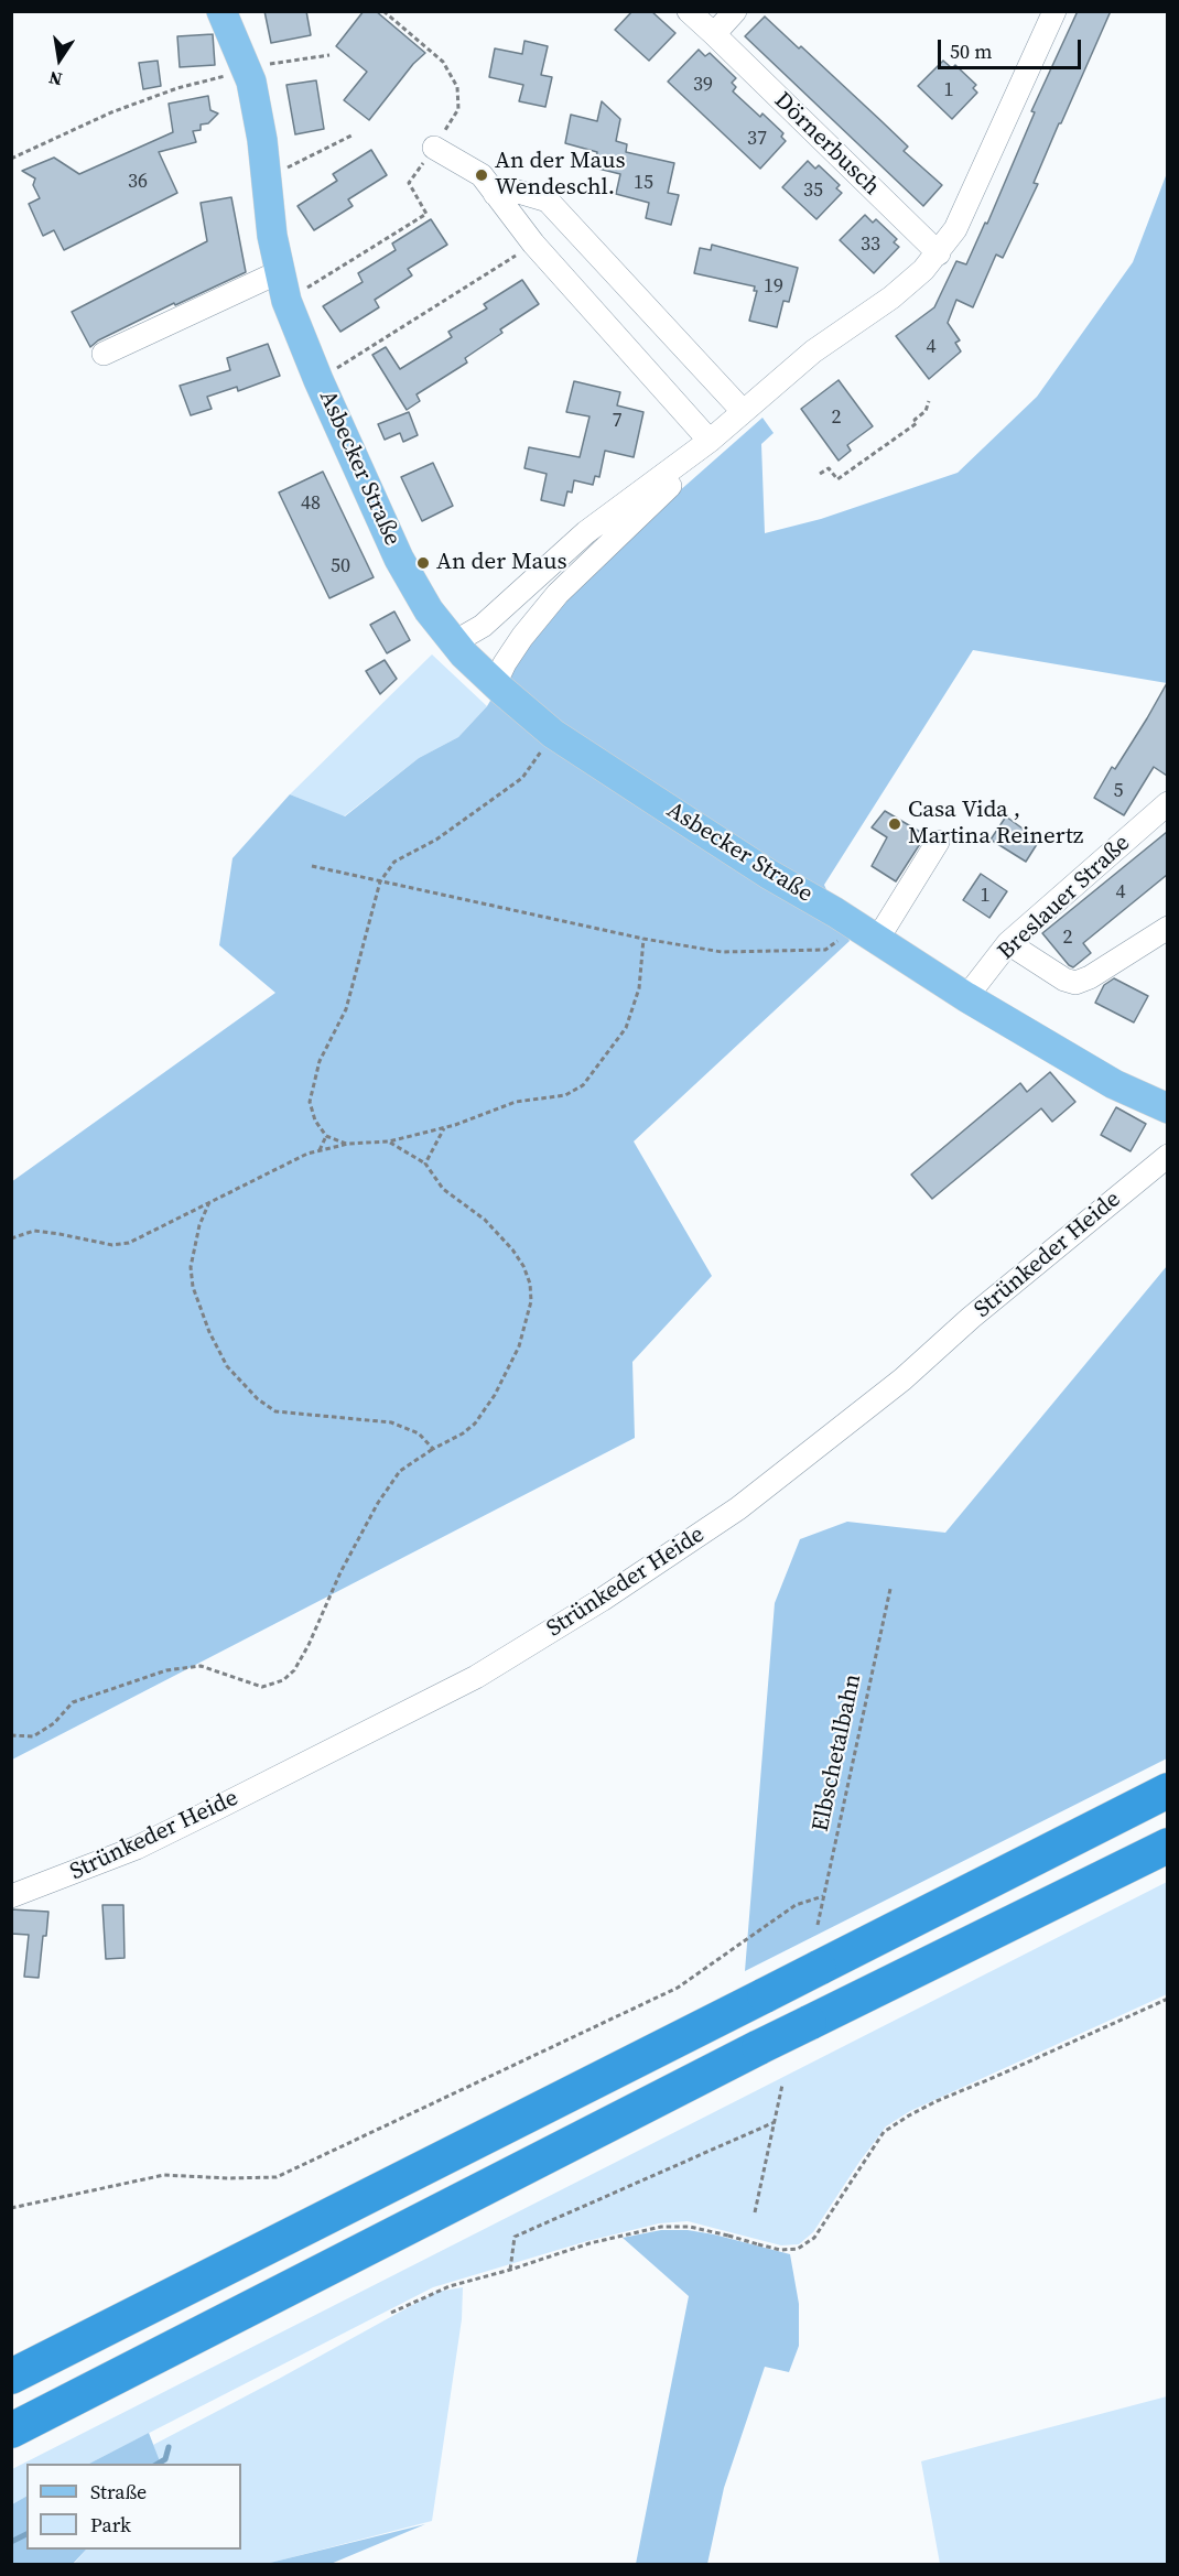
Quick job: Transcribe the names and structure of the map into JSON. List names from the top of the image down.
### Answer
{
  "streets": {
    "main road": ["Asbecker Straße"],
    "street": ["Dörnerbusch", "Breslauer Straße", "Strünkeder Heide"],
    "path": ["Elbschetalbahn"]
  },
  "crossings": [
    ["Asbecker Straße", "Breslauer Straße"]
  ],
  "places": ["An der Maus Wendeschl.", "An der Maus", "Casa Vida , Martina Reinertz"],
  "house_numbers": [
    "39",
    "1",
    "37",
    "36",
    "15",
    "35",
    "33",
    "19",
    "4",
    "2",
    "7",
    "48",
    "50",
    "5",
    "4",
    "1",
    "2"
  ],
  "legend": ["Straße", "Park"],
  "scale_bar": "50 m",
  "north": "bottom"
}
